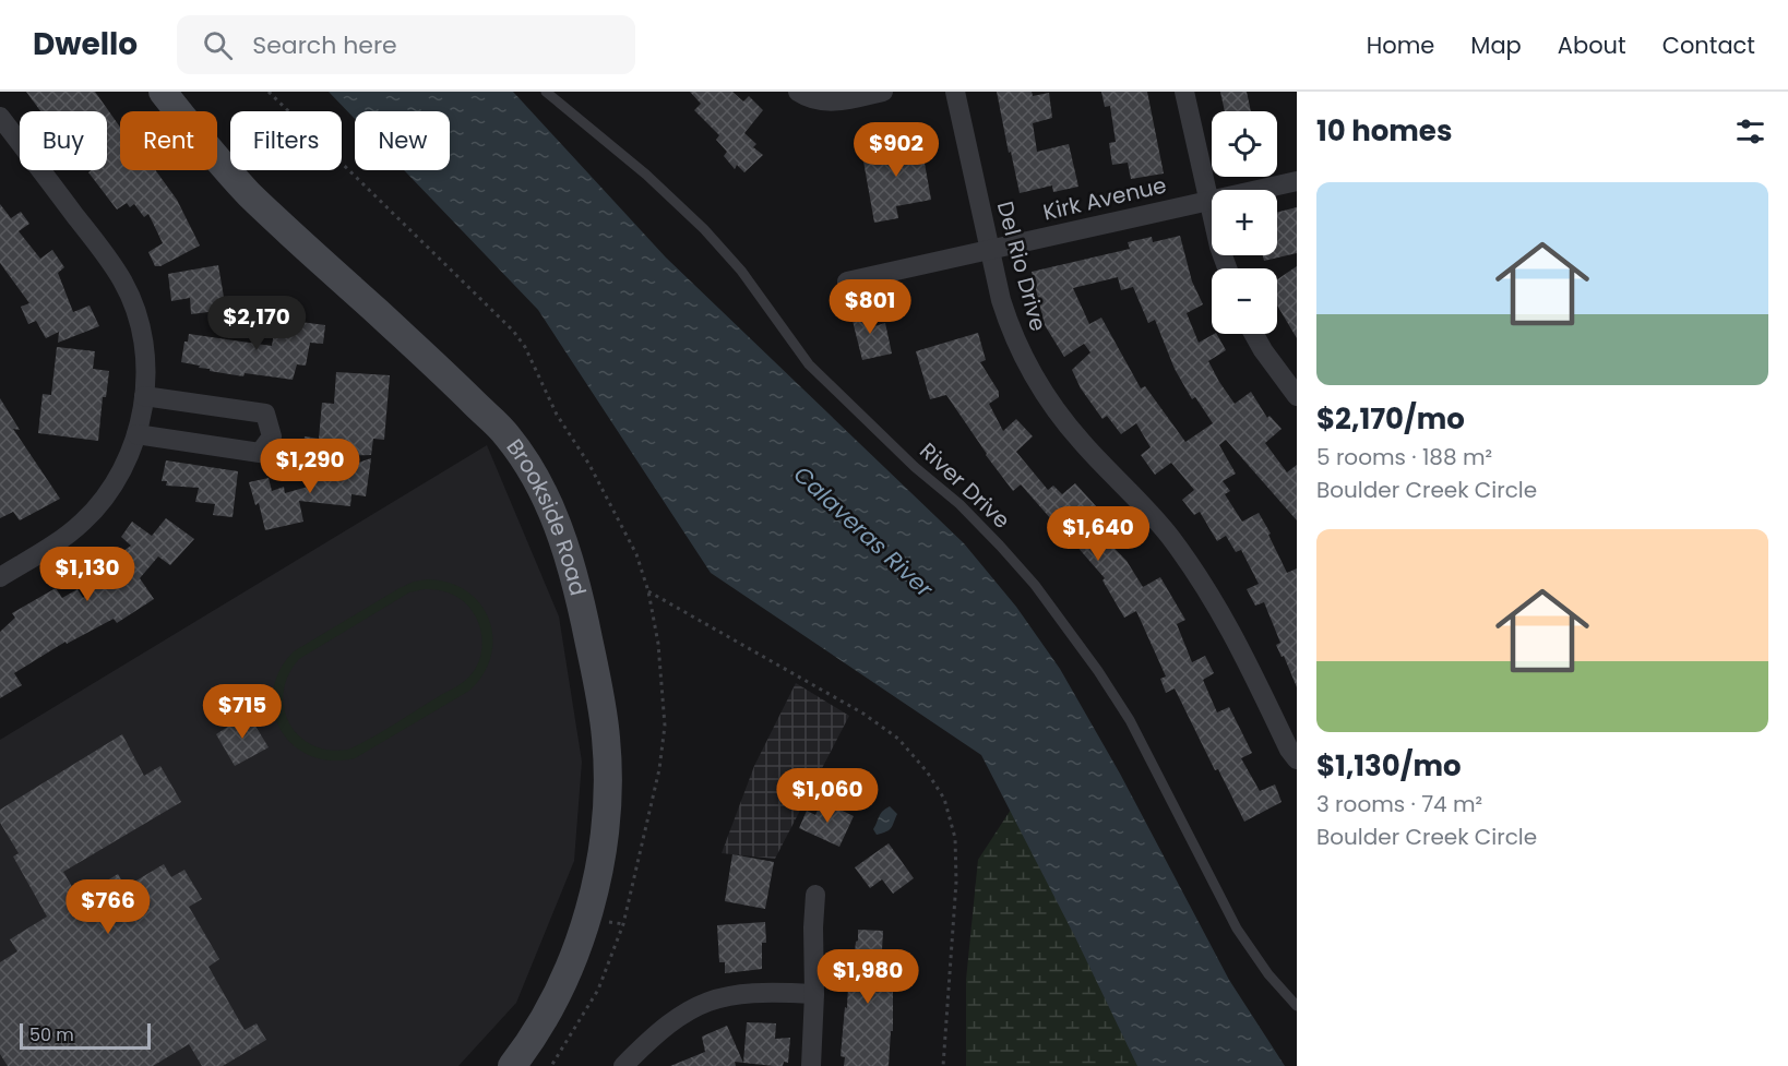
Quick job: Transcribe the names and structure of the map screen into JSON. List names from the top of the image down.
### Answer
{
  "streets": {
    "street": ["Kirk Avenue", "Del Rio Drive", "Brookside Road"],
    "lane": ["River Drive"]
  },
  "crossings": [
    ["Kirk Avenue", "Del Rio Drive"]
  ],
  "water": ["Calaveras River"],
  "scale_bar": "50 m",
  "page": {
    "header": "Dwello",
    "search": "Search here",
    "nav": [
      "Home",
      "Map",
      "About",
      "Contact"
    ],
    "heading": "10 homes",
    "map_buttons": ["+", "−"],
    "chip": [
      "Buy",
      "Rent",
      "Filters",
      "New"
    ],
    "price": [
      "$902",
      "$801",
      "$2,170",
      "$1,290",
      "$1,640",
      "$1,130",
      "$715",
      "$1,060",
      "$766",
      "$1,980"
    ],
    "list": [
      {
        "name": "$2,170/mo",
        "note": "5 rooms · 188 m² · Boulder Creek Circle"
      },
      {
        "name": "$1,130/mo",
        "note": "3 rooms · 74 m² · Boulder Creek Circle"
      }
    ],
    "scale": "50 m"
  }
}
